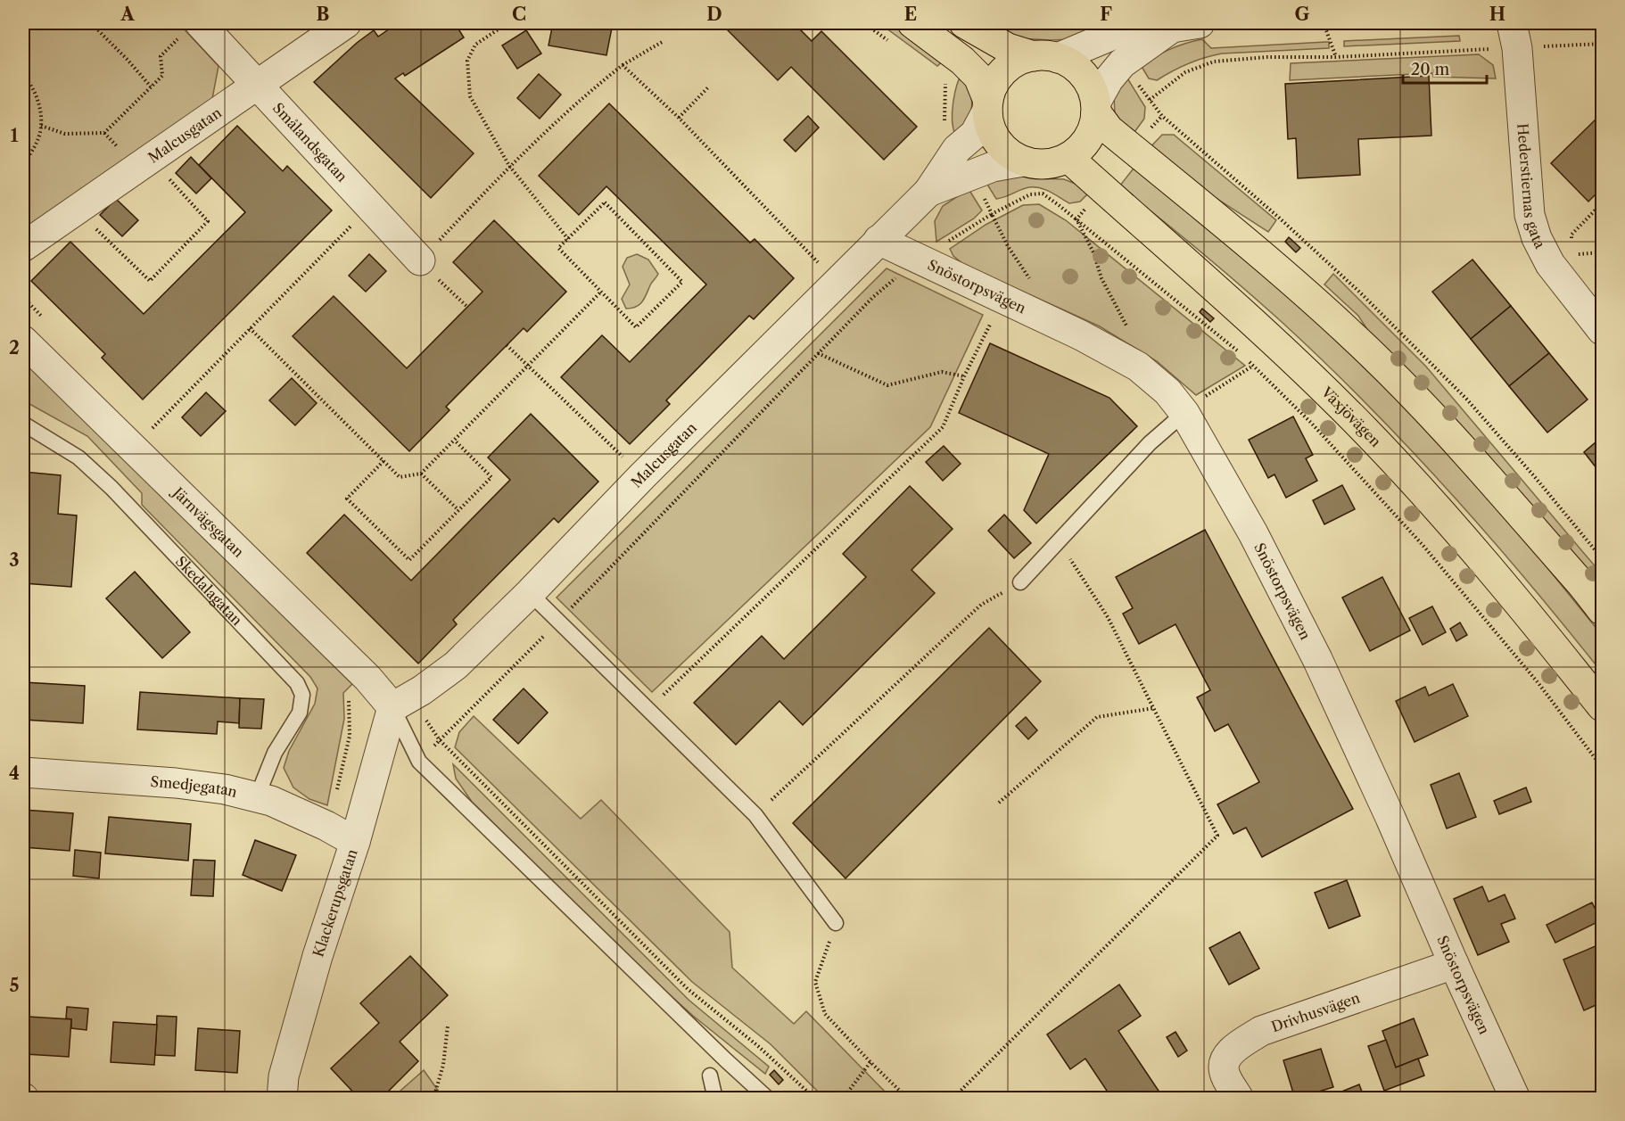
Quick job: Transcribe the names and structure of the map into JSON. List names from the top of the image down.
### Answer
{
  "streets": {
    "highway": ["Växjövägen"],
    "street": [
      "Malcusgatan",
      "Smålandsgatan",
      "Hederstiernas gata",
      "Snöstorpsvägen",
      "Järnvägsgatan",
      "Smedjegatan",
      "Klackerupsgatan",
      "Drivhusvägen"
    ],
    "lane": ["Skedalagatan"]
  },
  "crossings": [
    ["Malcusgatan", "Smålandsgatan"],
    ["Malcusgatan", "Snöstorpsvägen"],
    ["Malcusgatan", "Växjövägen"],
    ["Malcusgatan", "Järnvägsgatan"],
    ["Malcusgatan", "Klackerupsgatan"],
    ["Snöstorpsvägen", "Drivhusvägen"],
    ["Järnvägsgatan", "Klackerupsgatan"],
    ["Skedalagatan", "Smedjegatan"],
    ["Smedjegatan", "Klackerupsgatan"]
  ],
  "scale_bar": "20 m",
  "grid": {
    "columns": [
      "A",
      "B",
      "C",
      "D",
      "E",
      "F",
      "G",
      "H"
    ],
    "rows": [
      "1",
      "2",
      "3",
      "4",
      "5"
    ]
  }
}
